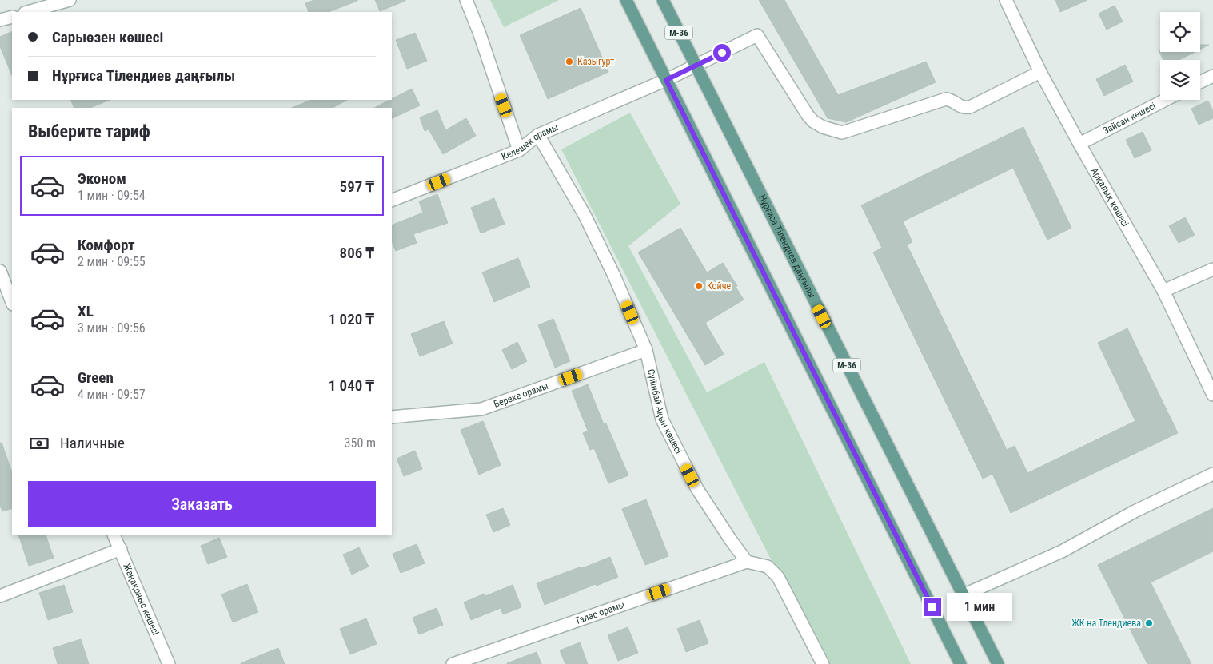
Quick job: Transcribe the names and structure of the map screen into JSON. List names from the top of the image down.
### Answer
{
  "streets": {
    "main road": ["M-36", "Нұрғиса Тілендиев даңғылы"],
    "street": [
      "Зайсан көшесі",
      "Келешек орамы",
      "Арқалық көшесі",
      "Береке орамы",
      "Сүйінбай Ақын көшесі",
      "Жаңақоныс көшесі",
      "Талас орамы"
    ]
  },
  "crossings": [
    ["Зайсан көшесі", "Арқалық көшесі"],
    ["Келешек орамы", "Арқалық көшесі"],
    ["Келешек орамы", "Нұрғиса Тілендиев даңғылы"],
    ["Келешек орамы", "Сүйінбай Ақын көшесі"],
    ["Береке орамы", "Сүйінбай Ақын көшесі"],
    ["Сүйінбай Ақын көшесі", "Талас орамы"]
  ],
  "places": ["Казыгурт", "Койче", "ЖК на Тлендиева"],
  "page": {
    "banner": ["Сарыөзен көшесі", "Нұрғиса Тілендиев даңғылы"],
    "heading": "Выберите тариф",
    "list": [
      {
        "name": "Эконом",
        "note": "1 мин · 09:54",
        "value": "597 ₸"
      },
      {
        "name": "Комфорт",
        "note": "2 мин · 09:55",
        "value": "806 ₸"
      },
      {
        "name": "XL",
        "note": "3 мин · 09:56",
        "value": "1 020 ₸"
      },
      {
        "name": "Green",
        "note": "4 мин · 09:57",
        "value": "1 040 ₸"
      }
    ],
    "pay": ["Наличные", "350 m"],
    "buttons": "Заказать",
    "bubble": "1 мин"
  }
}
